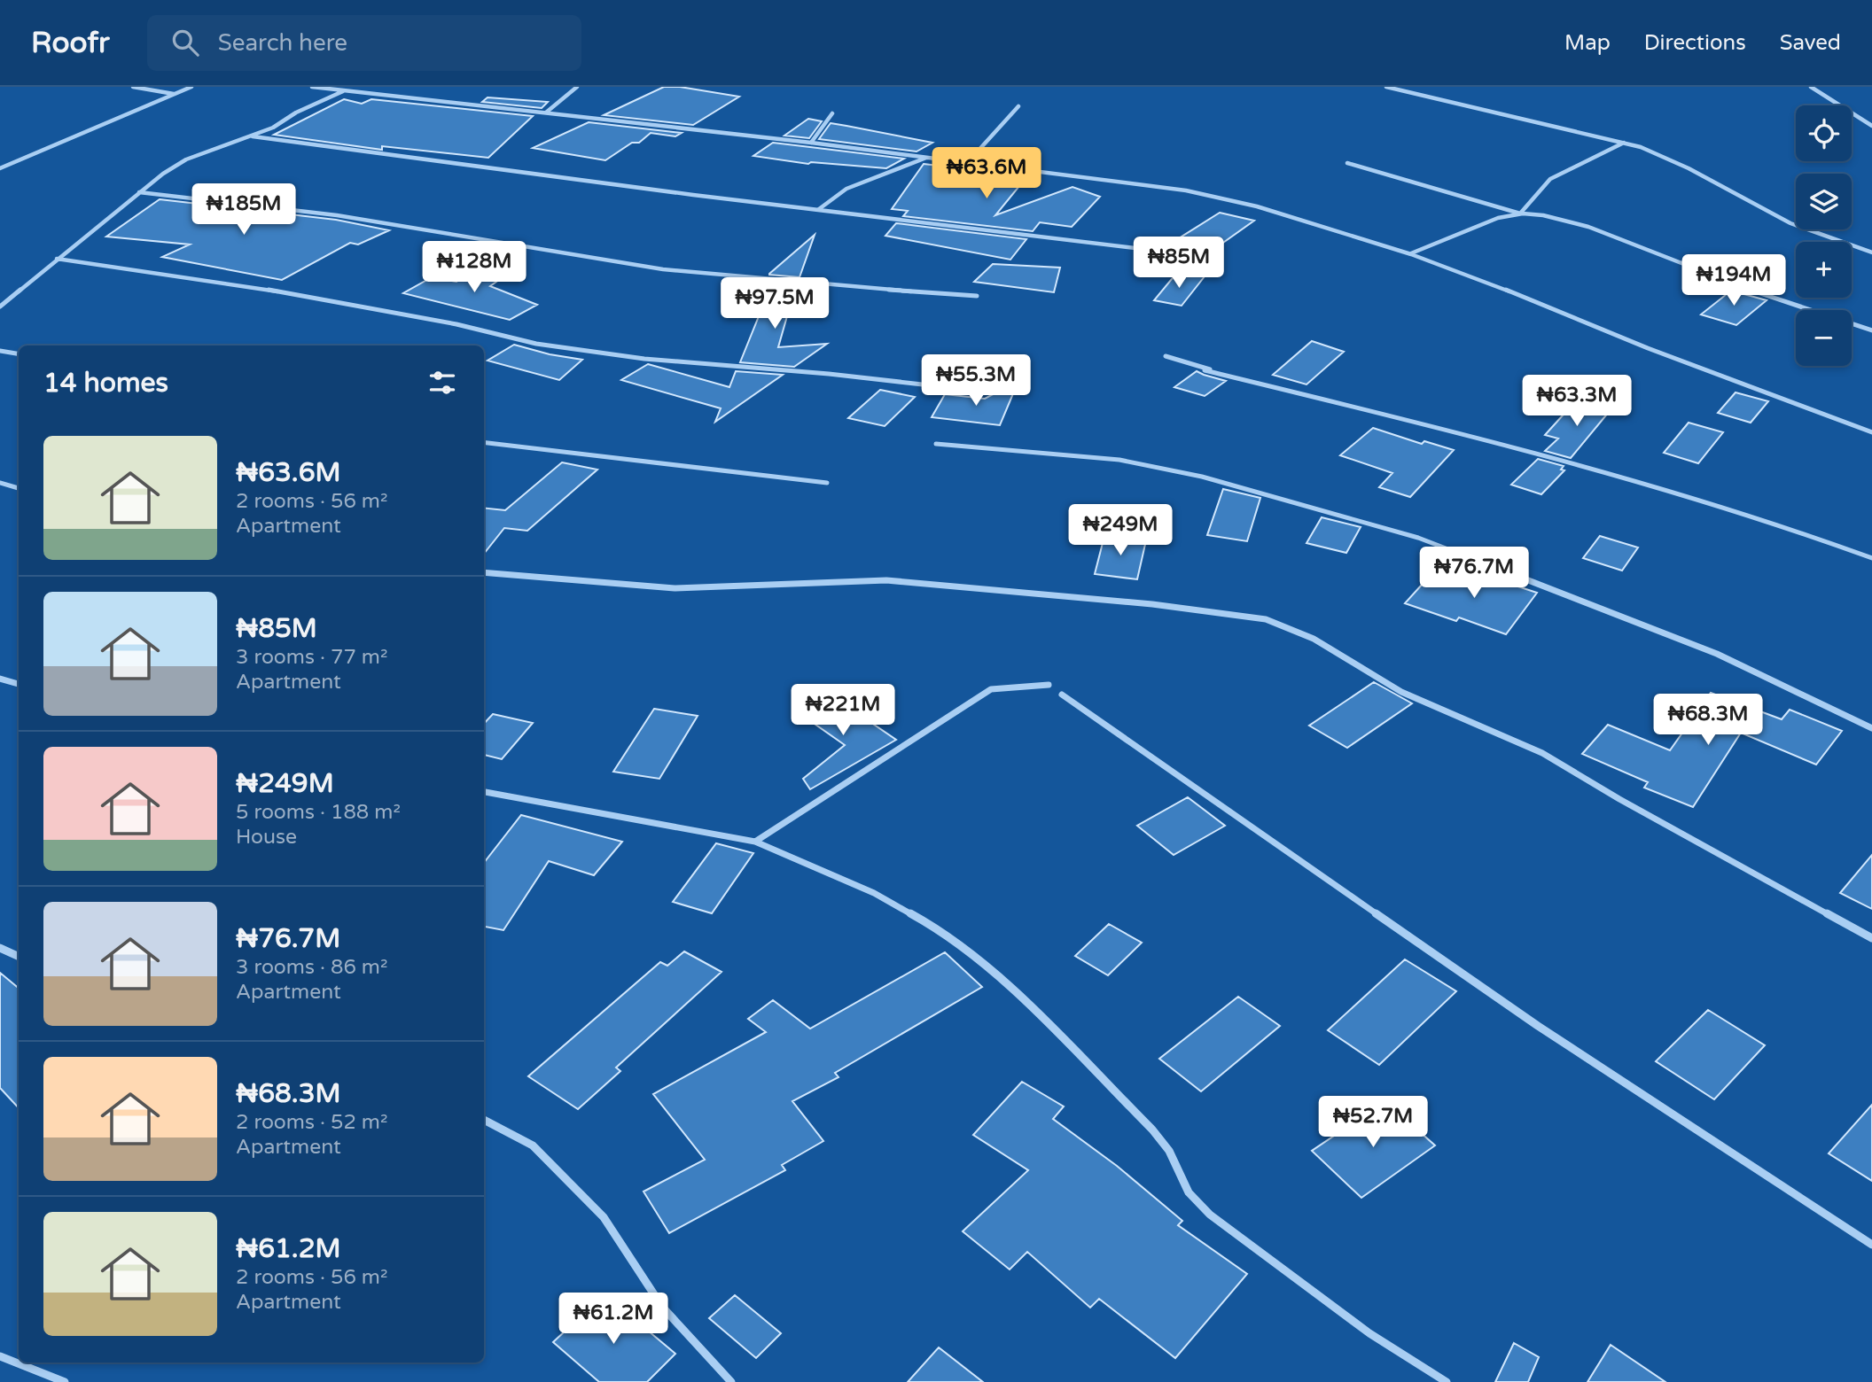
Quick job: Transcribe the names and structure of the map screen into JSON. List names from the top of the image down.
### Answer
{
  "page": {
    "header": "Roofr",
    "search": "Search here",
    "nav": ["Map", "Directions", "Saved"],
    "map_buttons": ["+", "−"],
    "price": [
      "₦63.6M",
      "₦185M",
      "₦85M",
      "₦128M",
      "₦194M",
      "₦97.5M",
      "₦55.3M",
      "₦63.3M",
      "₦249M",
      "₦76.7M",
      "₦221M",
      "₦68.3M",
      "₦52.7M",
      "₦61.2M"
    ],
    "heading": "14 homes",
    "list": [
      {
        "name": "₦63.6M",
        "note": "2 rooms · 56 m² · Apartment"
      },
      {
        "name": "₦85M",
        "note": "3 rooms · 77 m² · Apartment"
      },
      {
        "name": "₦249M",
        "note": "5 rooms · 188 m² · House"
      },
      {
        "name": "₦76.7M",
        "note": "3 rooms · 86 m² · Apartment"
      },
      {
        "name": "₦68.3M",
        "note": "2 rooms · 52 m² · Apartment"
      },
      {
        "name": "₦61.2M",
        "note": "2 rooms · 56 m² · Apartment"
      }
    ]
  }
}
